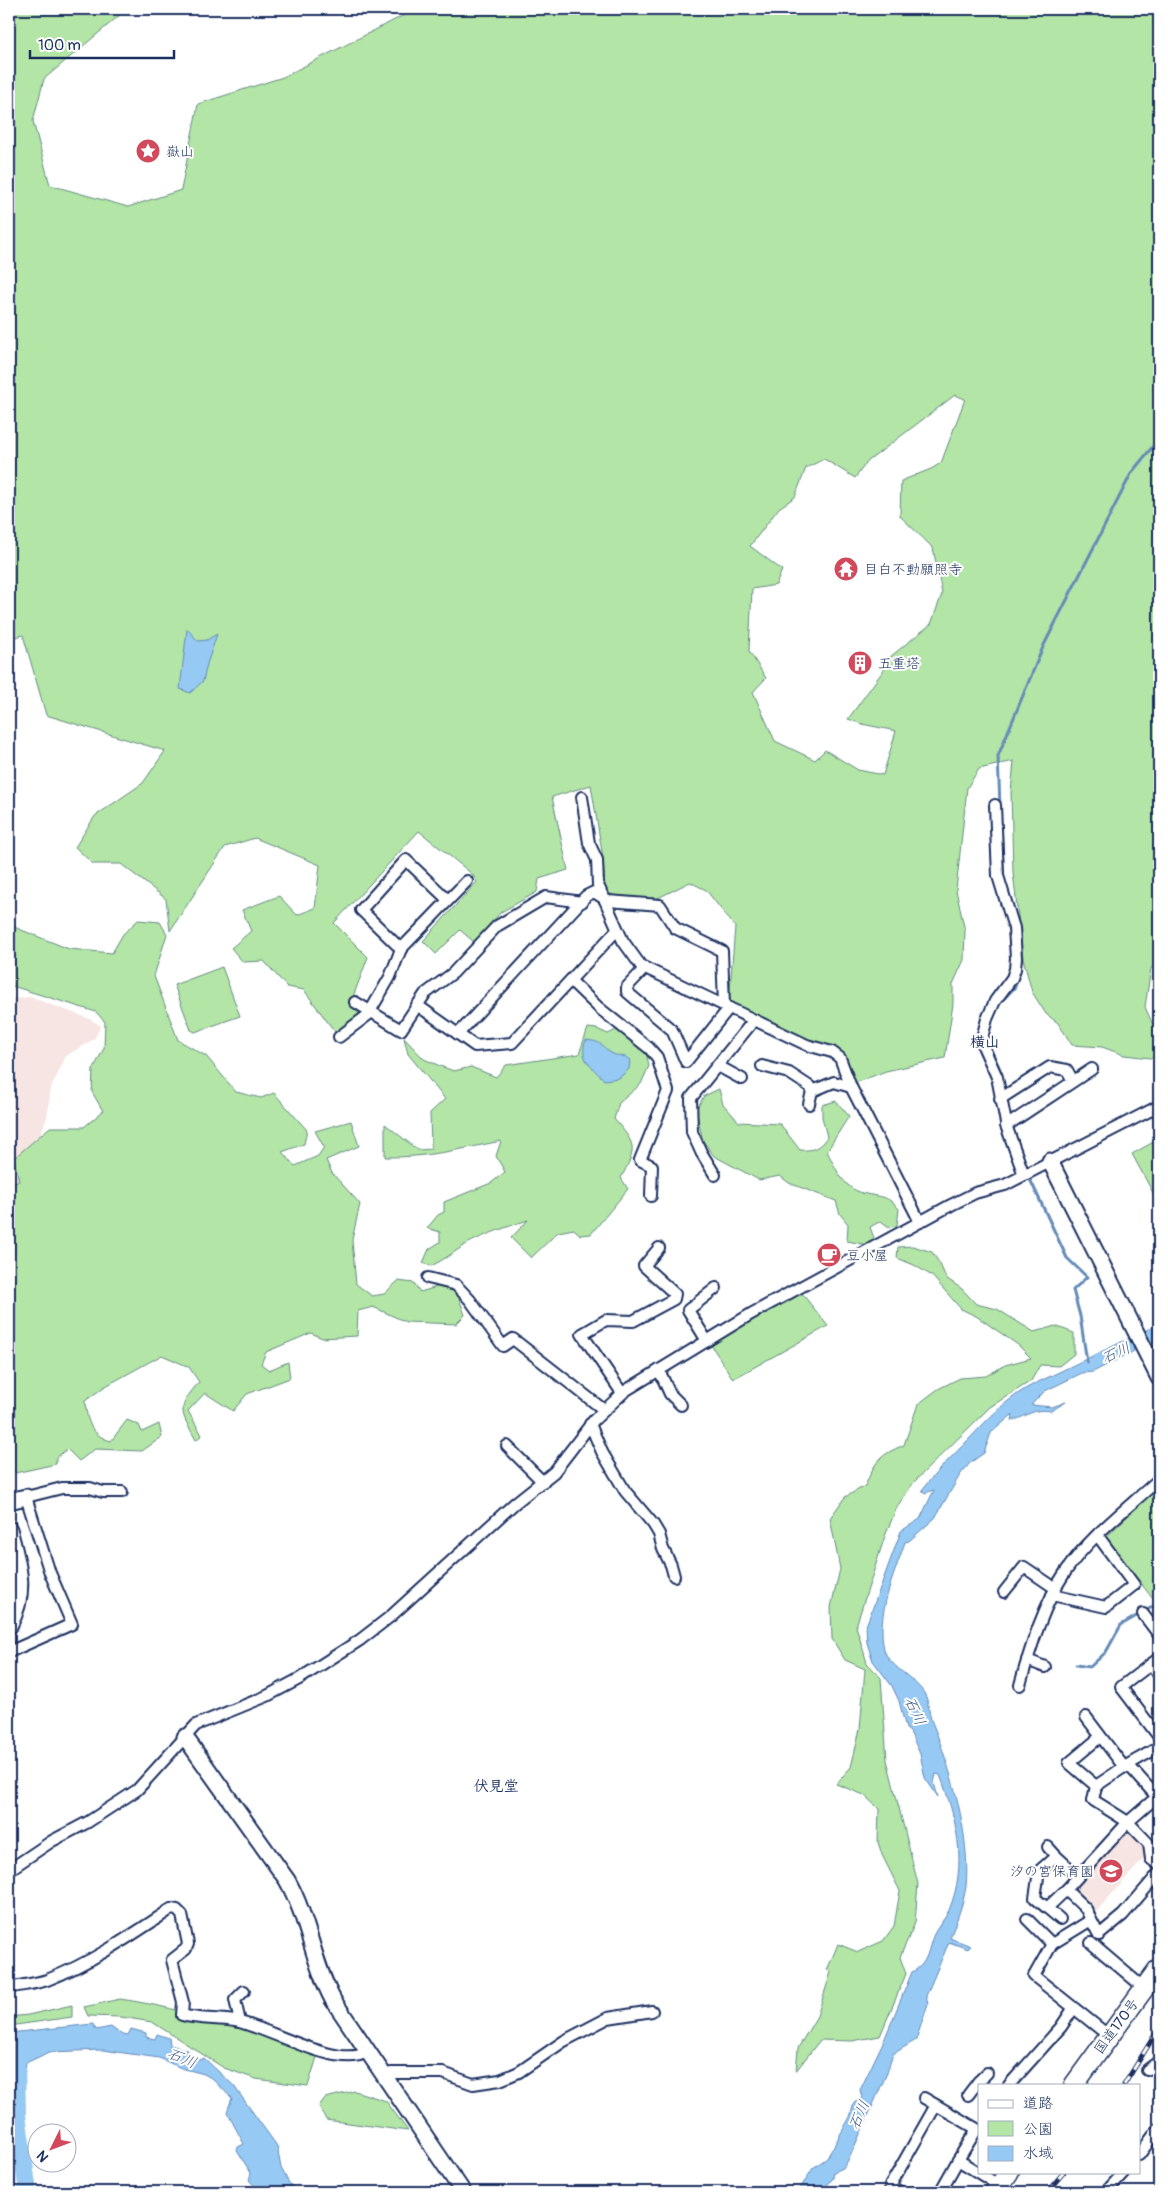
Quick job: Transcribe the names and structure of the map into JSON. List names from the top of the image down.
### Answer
{
  "streets": {
    "highway": ["国道170号"]
  },
  "districts": ["横山", "伏見堂"],
  "water": ["石川"],
  "places": {
    "place": ["嶽山"],
    "temple": ["目白不動願照寺"],
    "building": ["五重塔"],
    "cafe": ["豆小屋"],
    "school or university": ["汐の宮保育園"]
  },
  "legend": ["道路", "公園", "水域"],
  "scale_bar": "100 m",
  "north": "bottom left"
}
